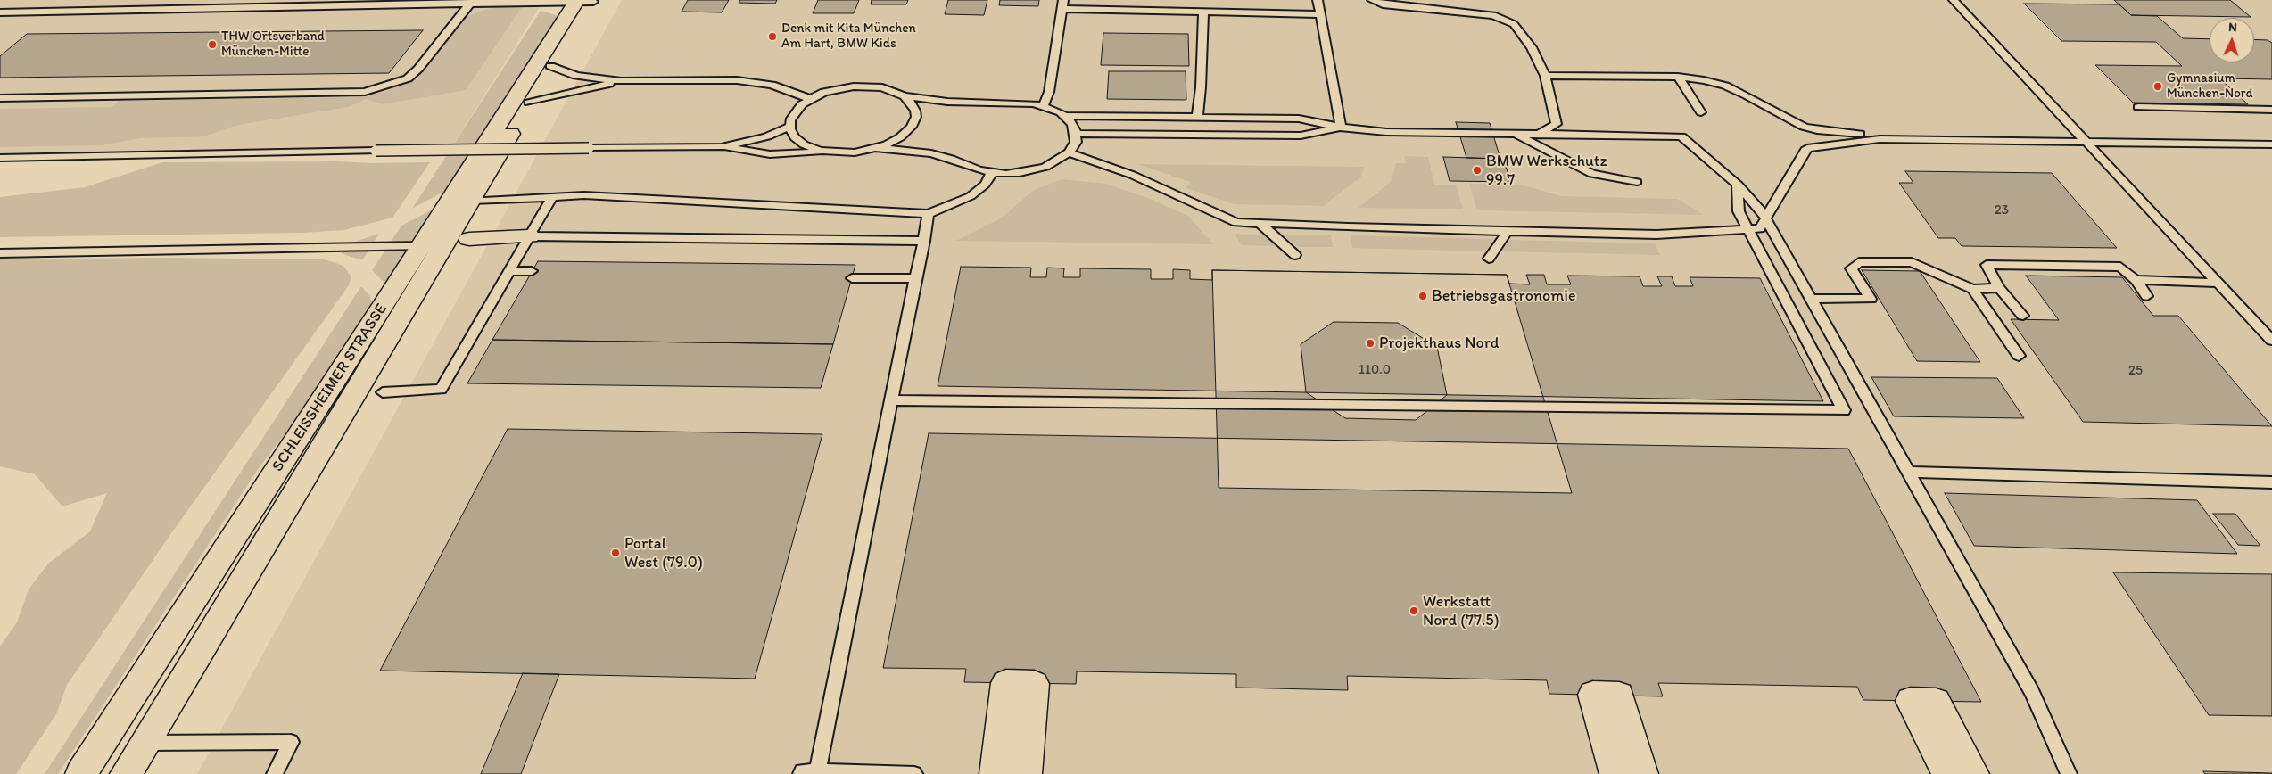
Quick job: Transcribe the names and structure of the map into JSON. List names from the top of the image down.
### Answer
{
  "streets": {
    "main road": ["SCHLEISSHEIMER STRASSE"]
  },
  "places": [
    "Denk mit Kita München Am Hart, BMW Kids",
    "THW Ortsverband München-Mitte",
    "Gymnasium München-Nord",
    "BMW Werkschutz 99.7",
    "Betriebsgastronomie",
    "Projekthaus Nord",
    "Portal West (79.0)",
    "Werkstatt Nord (77.5)"
  ],
  "house_numbers": ["23", "110.0", "25"],
  "north": "top"
}
